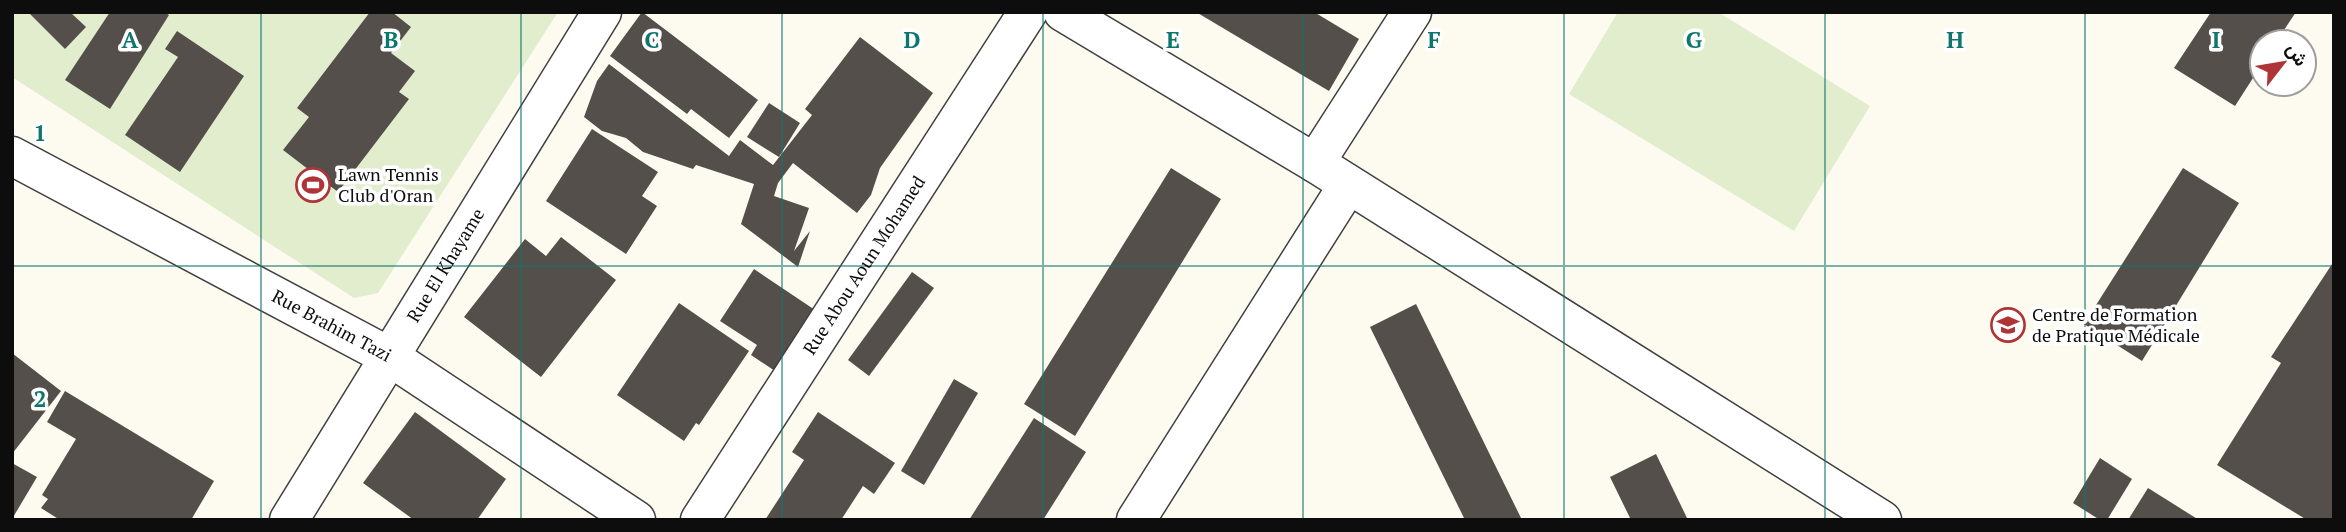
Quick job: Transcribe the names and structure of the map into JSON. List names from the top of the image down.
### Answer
{
  "streets": {
    "street": ["Rue El Khayame", "Rue Abou Aoun Mohamed", "Rue Brahim Tazi"]
  },
  "crossings": [
    ["Rue El Khayame", "Rue Brahim Tazi"]
  ],
  "places": {
    "sports": ["Lawn Tennis Club d'Oran"],
    "school or university": ["Centre de Formation de Pratique Médicale"]
  },
  "north": "top right",
  "grid": {
    "columns": [
      "A",
      "B",
      "C",
      "D",
      "E",
      "F",
      "G",
      "H",
      "I"
    ],
    "rows": ["1", "2"]
  }
}
